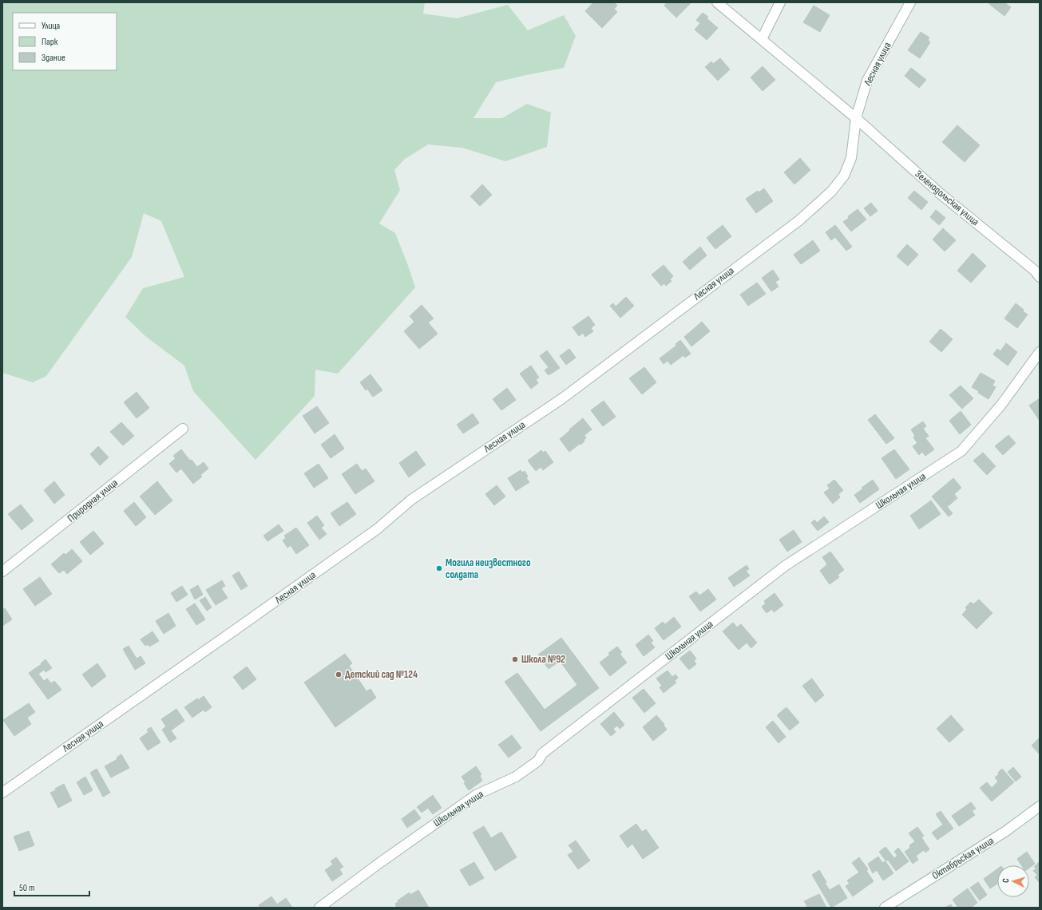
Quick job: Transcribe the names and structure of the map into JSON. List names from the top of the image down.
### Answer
{
  "streets": {
    "street": [
      "Лесная улица",
      "Зеленодольская улица",
      "Школьная улица",
      "Природная улица",
      "Октябрьская улица"
    ]
  },
  "crossings": [
    ["Лесная улица", "Зеленодольская улица"]
  ],
  "places": ["Могила неизвестного солдата", "Школа №92", "Детский сад №124"],
  "legend": ["Улица", "Парк", "Здание"],
  "scale_bar": "50 m",
  "north": "left"
}
